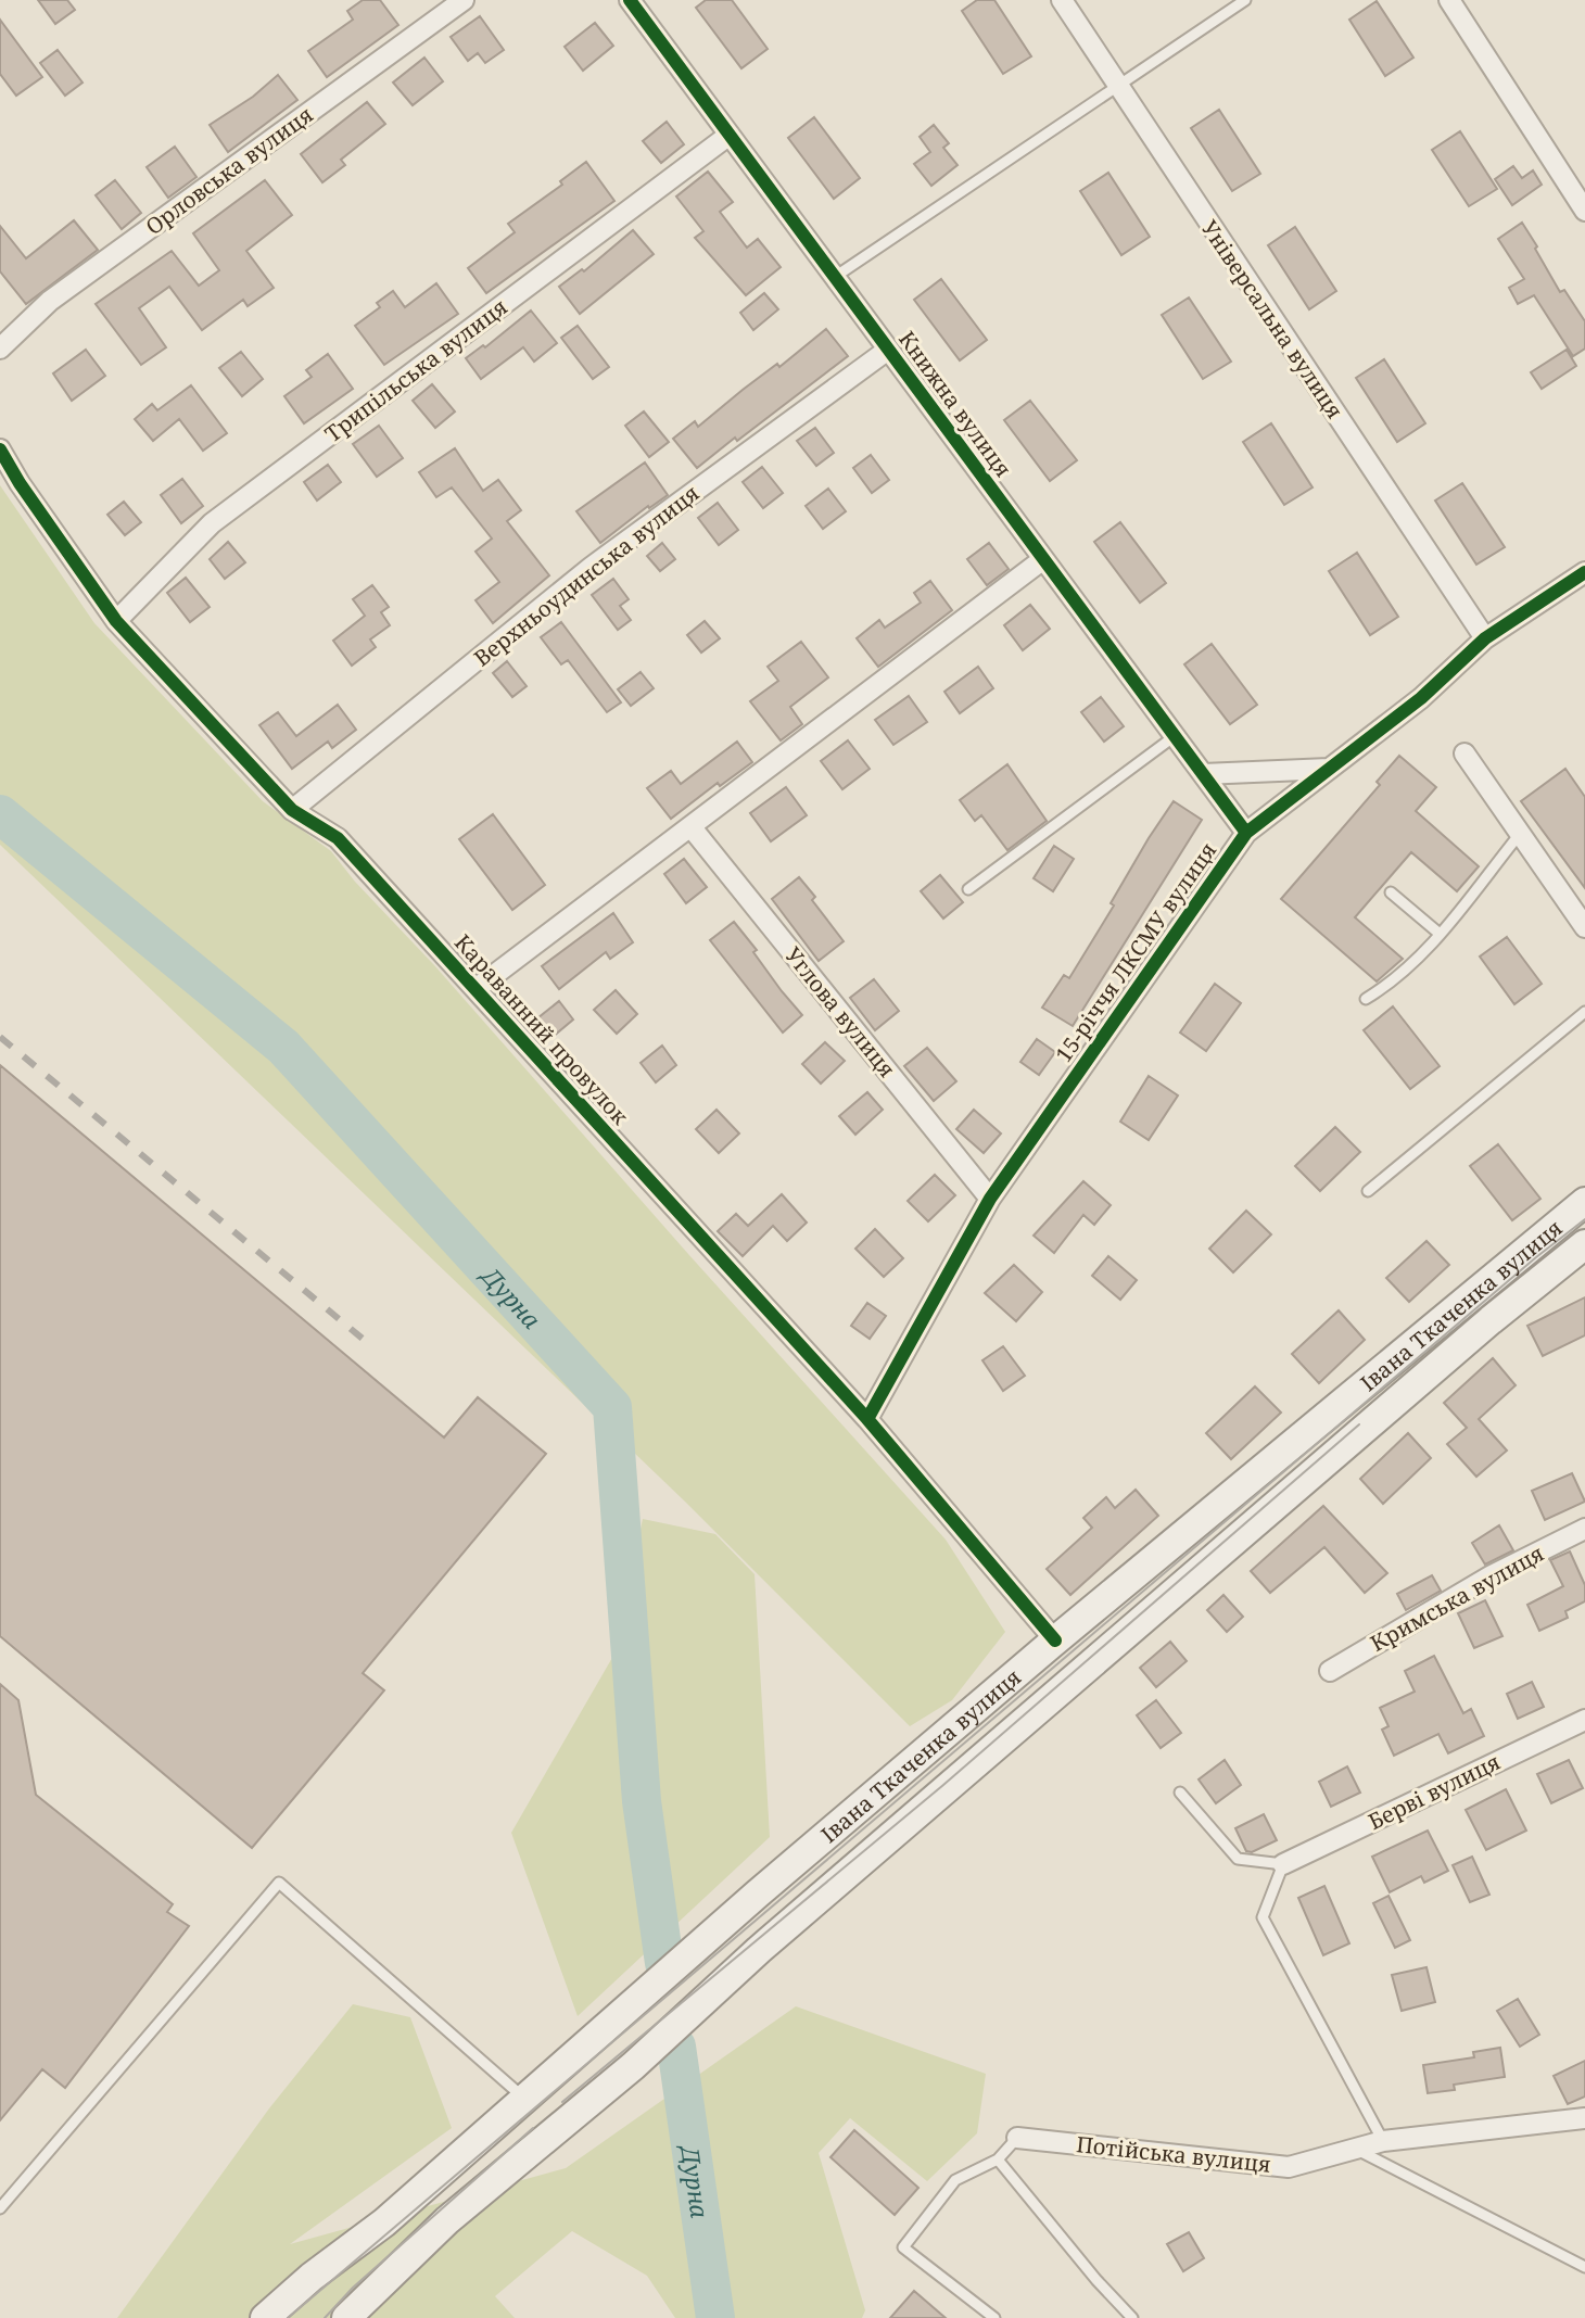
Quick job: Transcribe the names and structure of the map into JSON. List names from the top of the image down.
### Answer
{
  "streets": {
    "main road": ["Івана Ткаченка вулиця"],
    "street": [
      "Орловська вулиця",
      "Універсальна вулиця",
      "Трипільська вулиця",
      "Книжна вулиця",
      "Верхньоудинська вулиця",
      "15-річчя ЛКСМУ вулиця",
      "Углова вулиця",
      "Караванний провулок",
      "Кримська вулиця",
      "Берві вулиця",
      "Потійська вулиця"
    ]
  },
  "crossings": [
    ["Універсальна вулиця", "15-річчя ЛКСМУ вулиця"],
    ["Трипільська вулиця", "Книжна вулиця"],
    ["Трипільська вулиця", "Караванний провулок"],
    ["Книжна вулиця", "Верхньоудинська вулиця"],
    ["Книжна вулиця", "15-річчя ЛКСМУ вулиця"],
    ["Верхньоудинська вулиця", "Караванний провулок"],
    ["15-річчя ЛКСМУ вулиця", "Углова вулиця"],
    ["15-річчя ЛКСМУ вулиця", "Караванний провулок"],
    ["Караванний провулок", "Івана Ткаченка вулиця"]
  ],
  "water": ["Дурна"]
}
